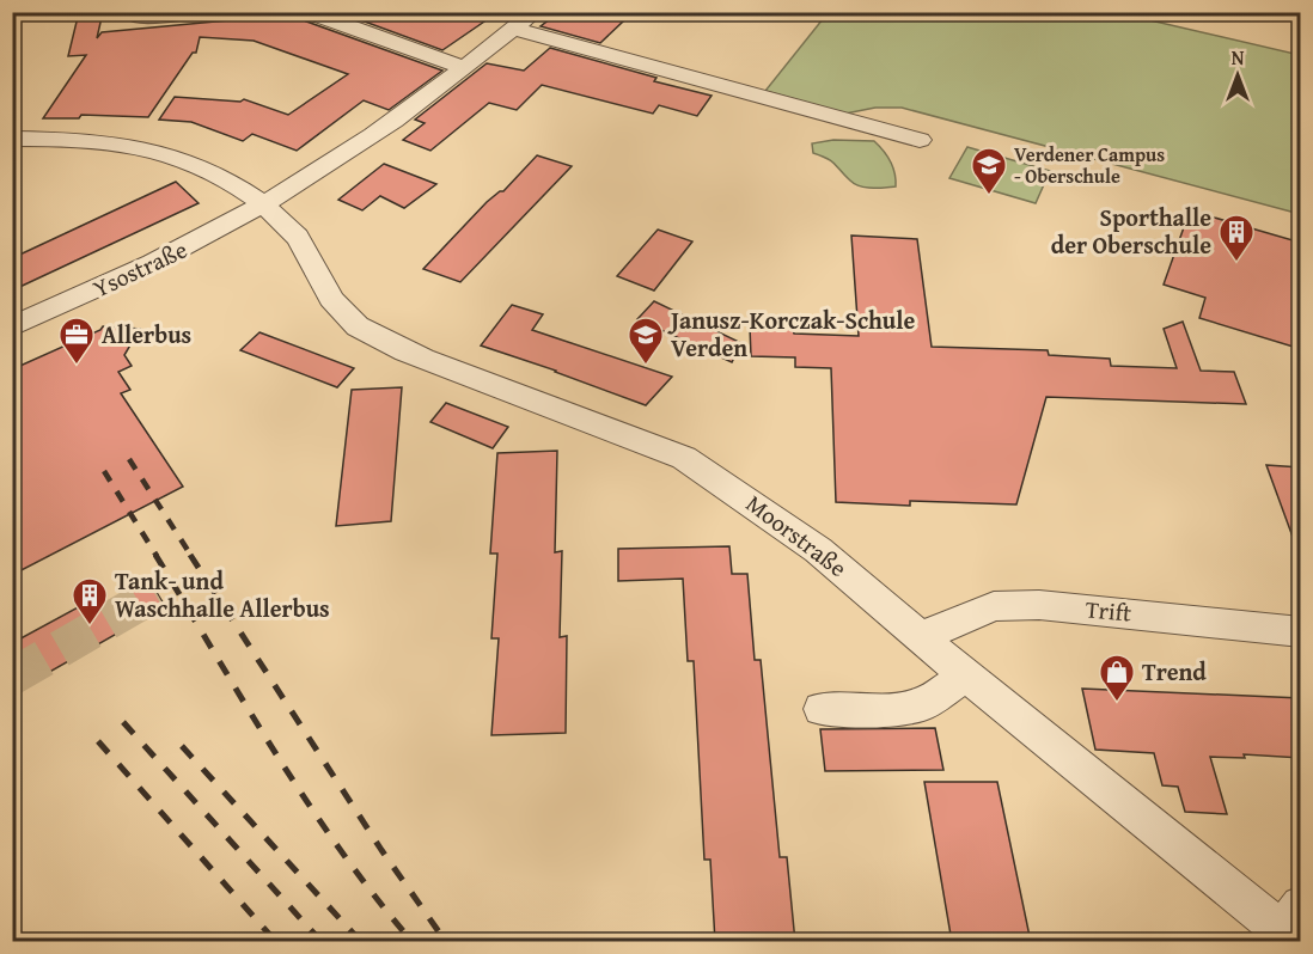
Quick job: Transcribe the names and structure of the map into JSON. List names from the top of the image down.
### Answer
{
  "streets": {
    "street": ["Ysostraße", "Moorstraße", "Trift"]
  },
  "crossings": [
    ["Ysostraße", "Moorstraße"],
    ["Moorstraße", "Trift"]
  ],
  "places": {
    "school or university": ["Verdener Campus - Oberschule", "Janusz-Korczak-Schule Verden"],
    "building": ["Sporthalle der Oberschule", "Tank- und Waschhalle Allerbus"],
    "office": ["Allerbus"],
    "shop": ["Trend"]
  },
  "north": "top"
}
